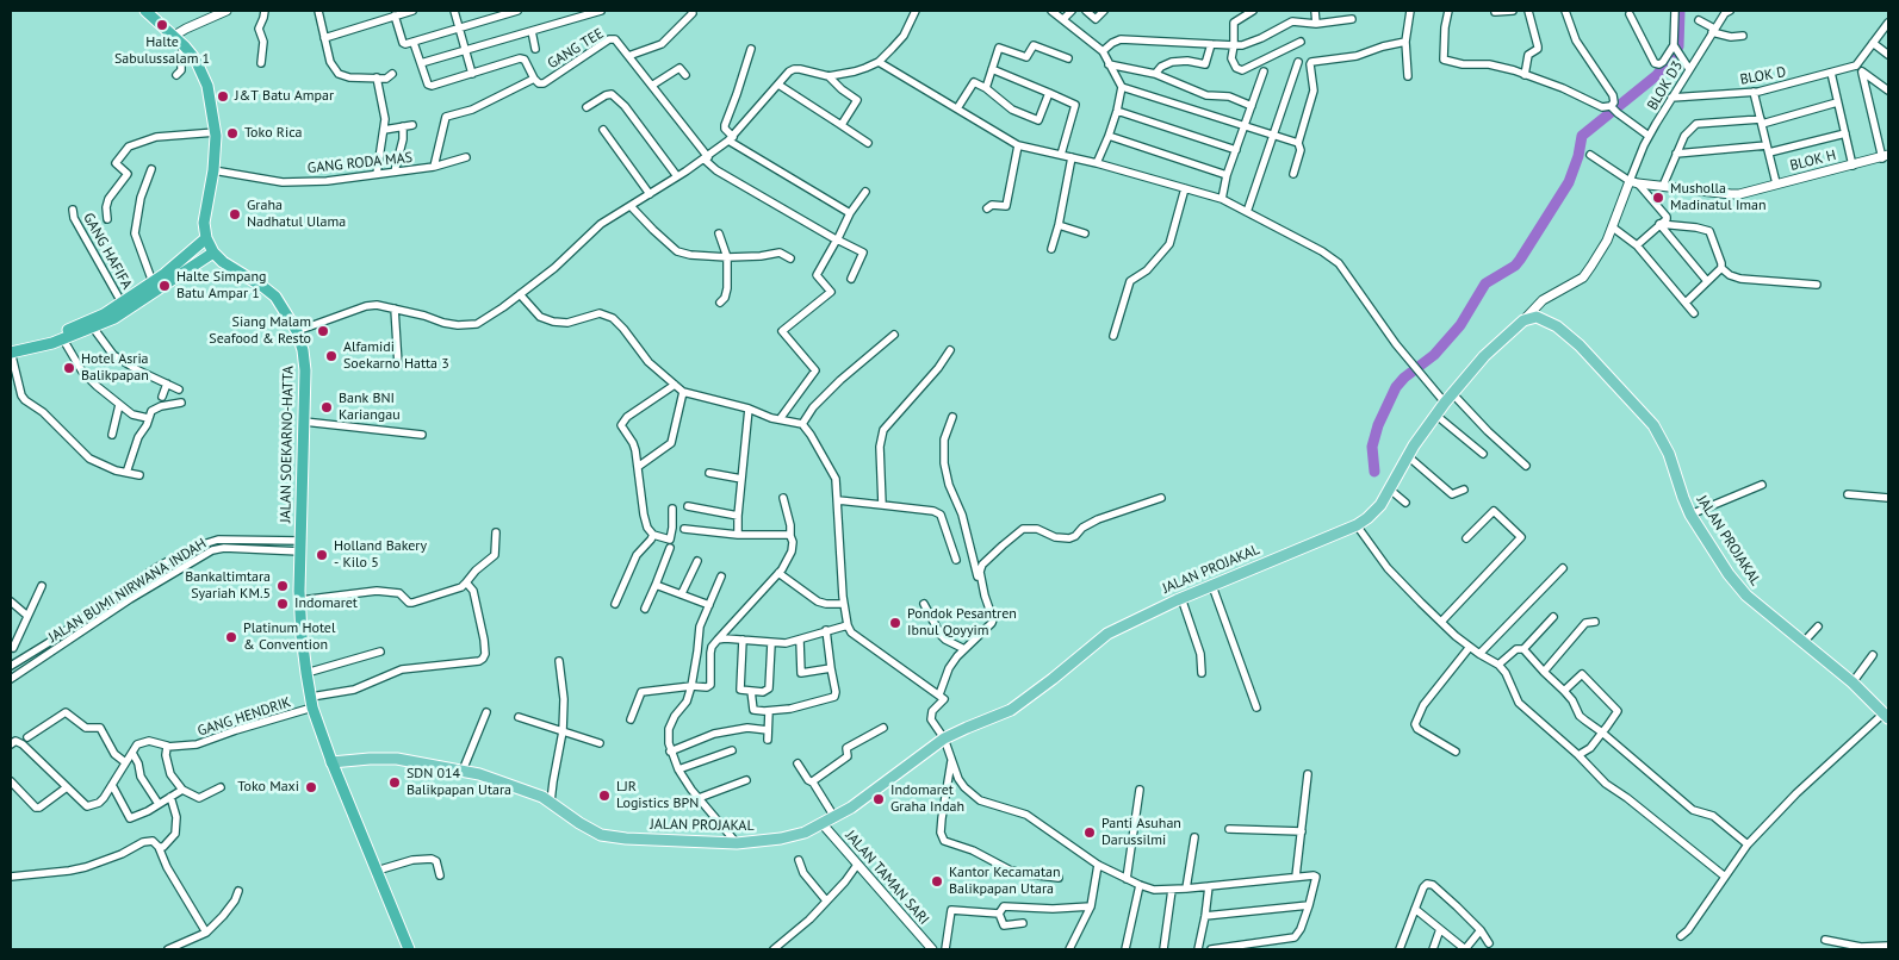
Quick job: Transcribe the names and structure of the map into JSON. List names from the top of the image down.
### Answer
{
  "streets": {
    "highway": ["JALAN SOEKARNO-HATTA"],
    "main road": ["JALAN PROJAKAL"],
    "street": [
      "GANG TEE",
      "BLOK D",
      "BLOK D3",
      "BLOK H",
      "GANG RODA MAS",
      "GANG HAFIFA",
      "JALAN BUMI NIRWANA INDAH",
      "GANG HENDRIK",
      "JALAN TAMAN SARI"
    ]
  },
  "crossings": [
    ["GANG TEE", "GANG RODA MAS"],
    ["BLOK D", "BLOK D3"],
    ["BLOK D3", "BLOK H"],
    ["JALAN SOEKARNO-HATTA", "JALAN PROJAKAL"],
    ["JALAN SOEKARNO-HATTA", "JALAN BUMI NIRWANA INDAH"],
    ["JALAN SOEKARNO-HATTA", "GANG HENDRIK"],
    ["JALAN PROJAKAL", "JALAN TAMAN SARI"]
  ],
  "places": [
    "Halte Sabulussalam 1",
    "J&T Batu Ampar",
    "Toko Rica",
    "Musholla Madinatul Iman",
    "Graha Nadhatul Ulama",
    "Halte Simpang Batu Ampar 1",
    "Siang Malam Seafood & Resto",
    "Alfamidi Soekarno Hatta 3",
    "Hotel Asria Balikpapan",
    "Bank BNI Kariangau",
    "Holland Bakery - Kilo 5",
    "Bankaltimtara Syariah KM.5",
    "Indomaret",
    "Pondok Pesantren Ibnul Qoyyim",
    "Platinum Hotel & Convention",
    "SDN 014 Balikpapan Utara",
    "Toko Maxi",
    "LJR Logistics BPN",
    "Indomaret Graha Indah",
    "Panti Asuhan Darussilmi",
    "Kantor Kecamatan Balikpapan Utara"
  ]
}
